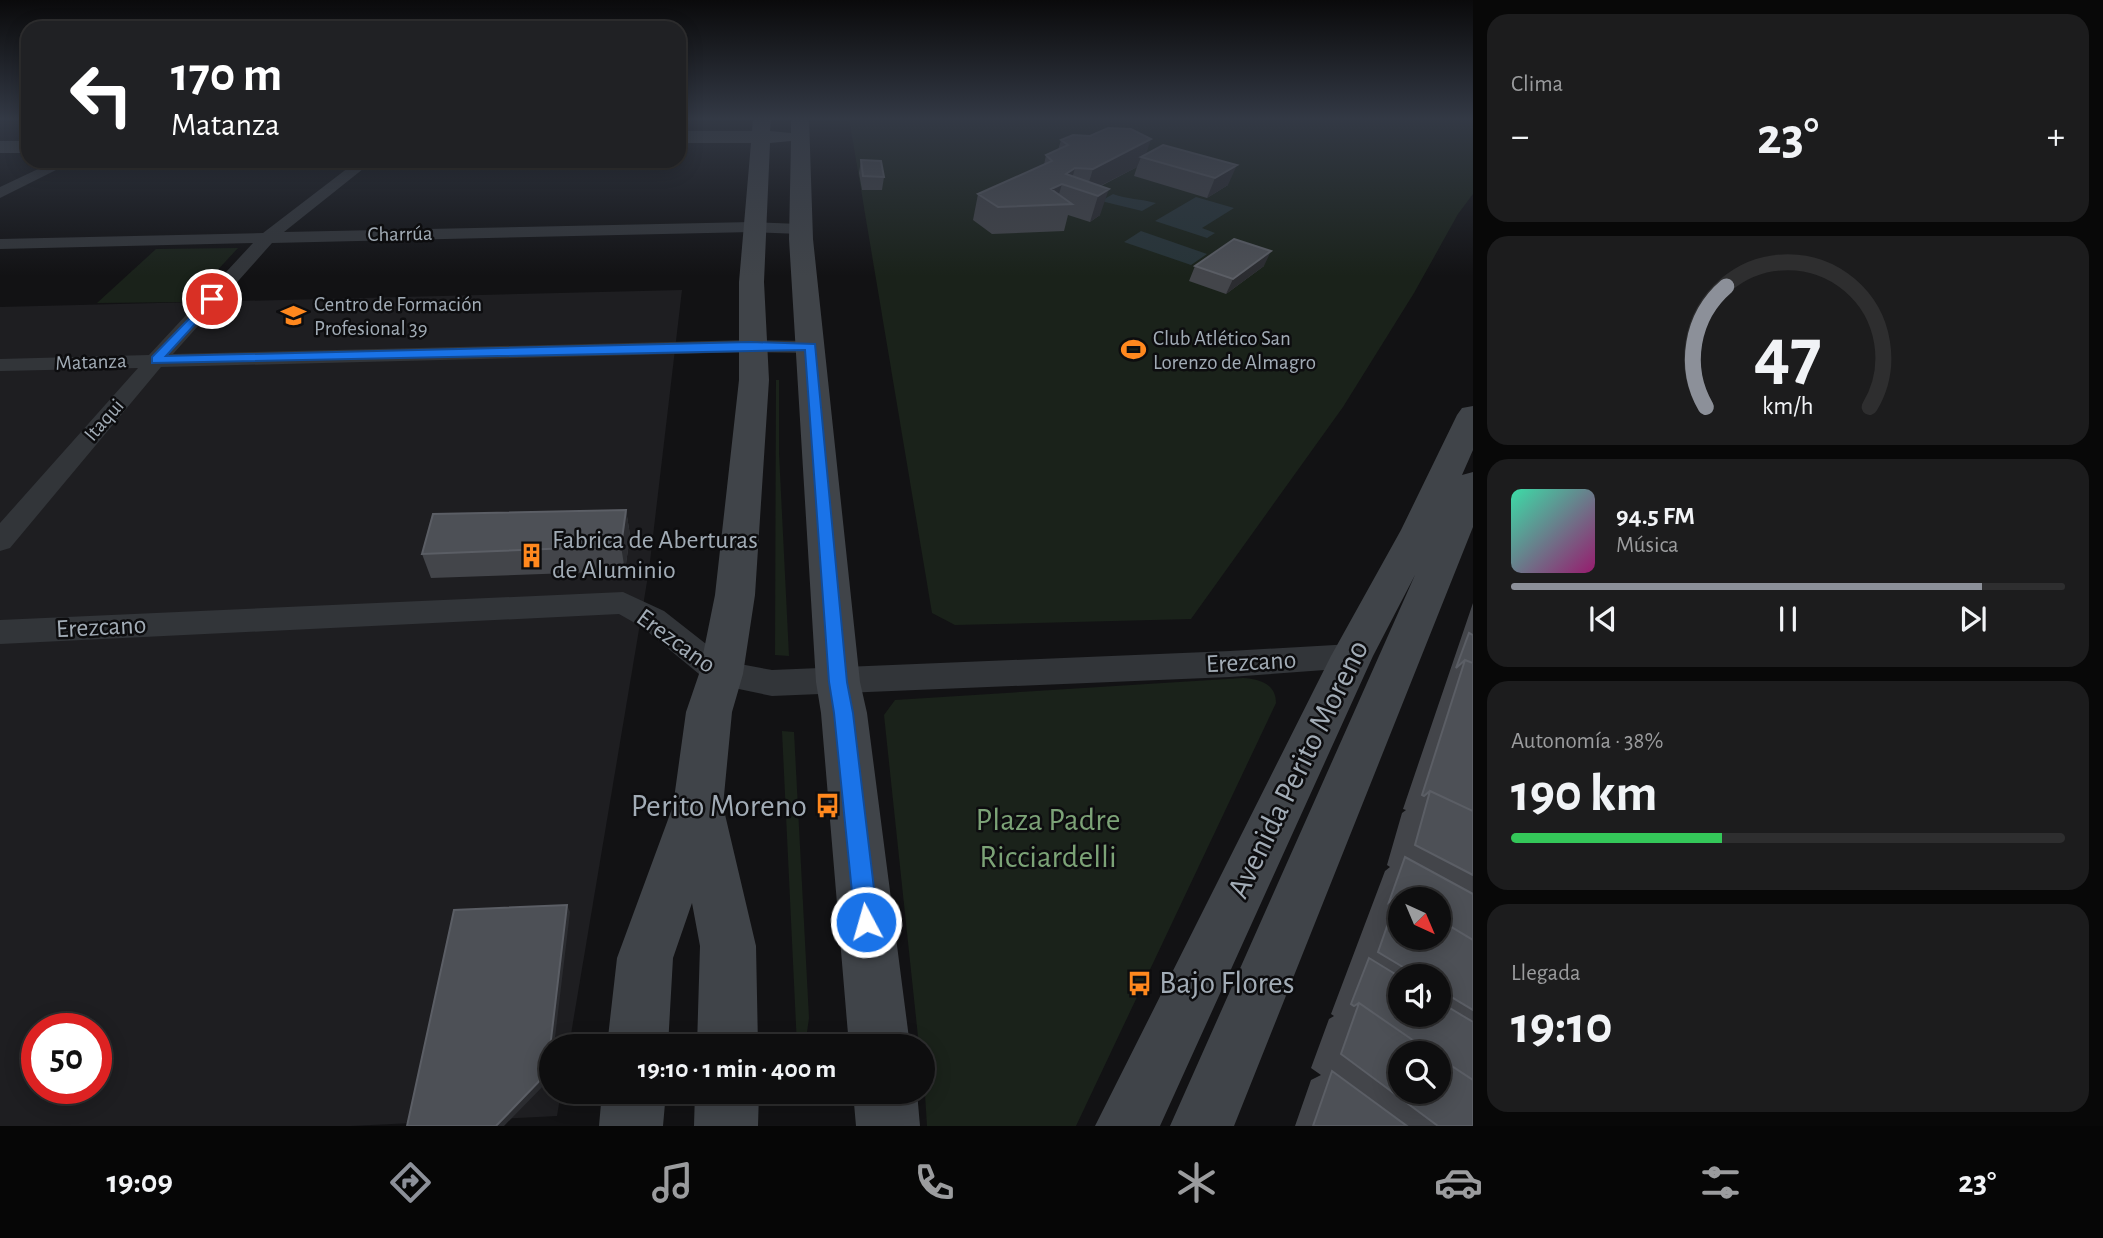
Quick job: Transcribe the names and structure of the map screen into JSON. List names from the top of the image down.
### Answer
{
  "streets": {
    "main road": ["Avenida Perito Moreno"],
    "street": [
      "Charrúa",
      "Matanza",
      "Itaqui",
      "Erezcano"
    ]
  },
  "crossings": [
    ["Charrúa", "Itaqui"],
    ["Matanza", "Itaqui"],
    ["Erezcano", "Avenida Perito Moreno"]
  ],
  "parks": ["Plaza Padre Ricciardelli"],
  "places": {
    "school or university": ["Centro de Formación Profesional 39"],
    "sports": ["Club Atlético San Lorenzo de Almagro"],
    "building": ["Fabrica de Aberturas de Aluminio"],
    "bus stop": ["Perito Moreno", "Bajo Flores"]
  },
  "north": "bottom right",
  "page": {
    "tile": [
      "Clima",
      ["Autonomía · 38%", "190 km"],
      ["Llegada", "19:10"]
    ],
    "turn": ["170 m", "Matanza"],
    "heat": ["−", "23°", "+"],
    "song": ["94.5 FM", "Música"],
    "limit": "50",
    "trip": "19:10 · 1 min · 400 m",
    "tabs": ["19:09", "23°"],
    "gauge": ["47", "km/h"]
  }
}
